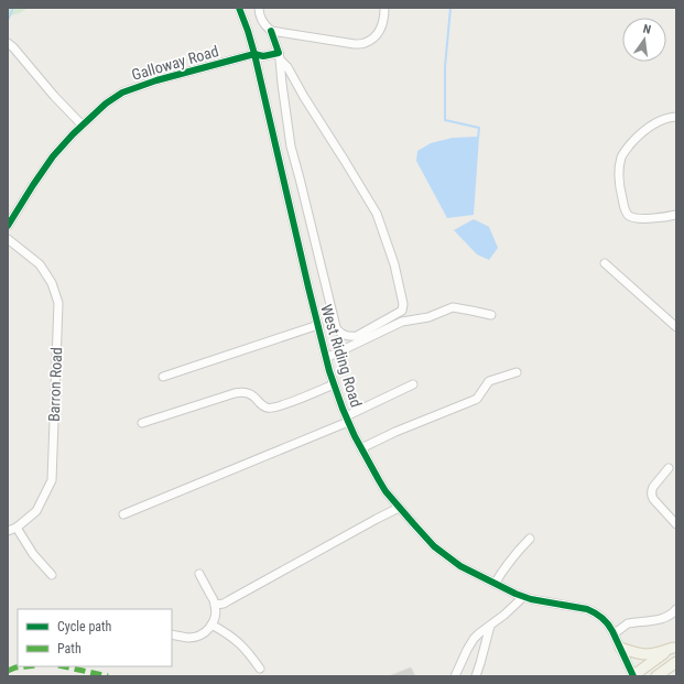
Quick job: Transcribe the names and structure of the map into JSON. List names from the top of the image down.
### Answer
{
  "streets": {
    "street": ["Galloway Road", "West Riding Road", "Barron Road"]
  },
  "crossings": [
    ["Galloway Road", "West Riding Road"]
  ],
  "legend": ["Cycle path", "Path"],
  "north": "top"
}
